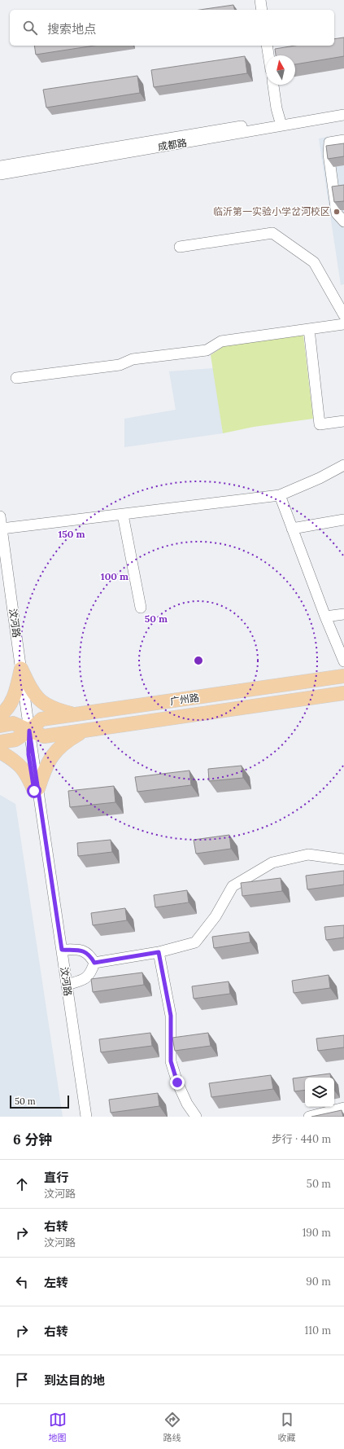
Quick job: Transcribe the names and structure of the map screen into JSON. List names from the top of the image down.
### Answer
{
  "streets": {
    "main road": ["广州路"],
    "street": ["成都路", "汶河路"]
  },
  "crossings": [
    ["汶河路", "广州路"]
  ],
  "places": ["临沂第一实验小学岔河校区"],
  "scale_bar": "50 m",
  "north": "top",
  "page": {
    "search": "搜索地点",
    "scale": "50 m",
    "heading": ["6 分钟", "步行 · 440 m"],
    "list": [
      ["直行", "汶河路", "50 m"],
      ["右转", "汶河路", "190 m"],
      ["左转", "90 m"],
      ["右转", "110 m"],
      "到达目的地"
    ],
    "nav": ["地图", "路线", "收藏"]
  },
  "rings": ["150 m", "100 m", "50 m"]
}
